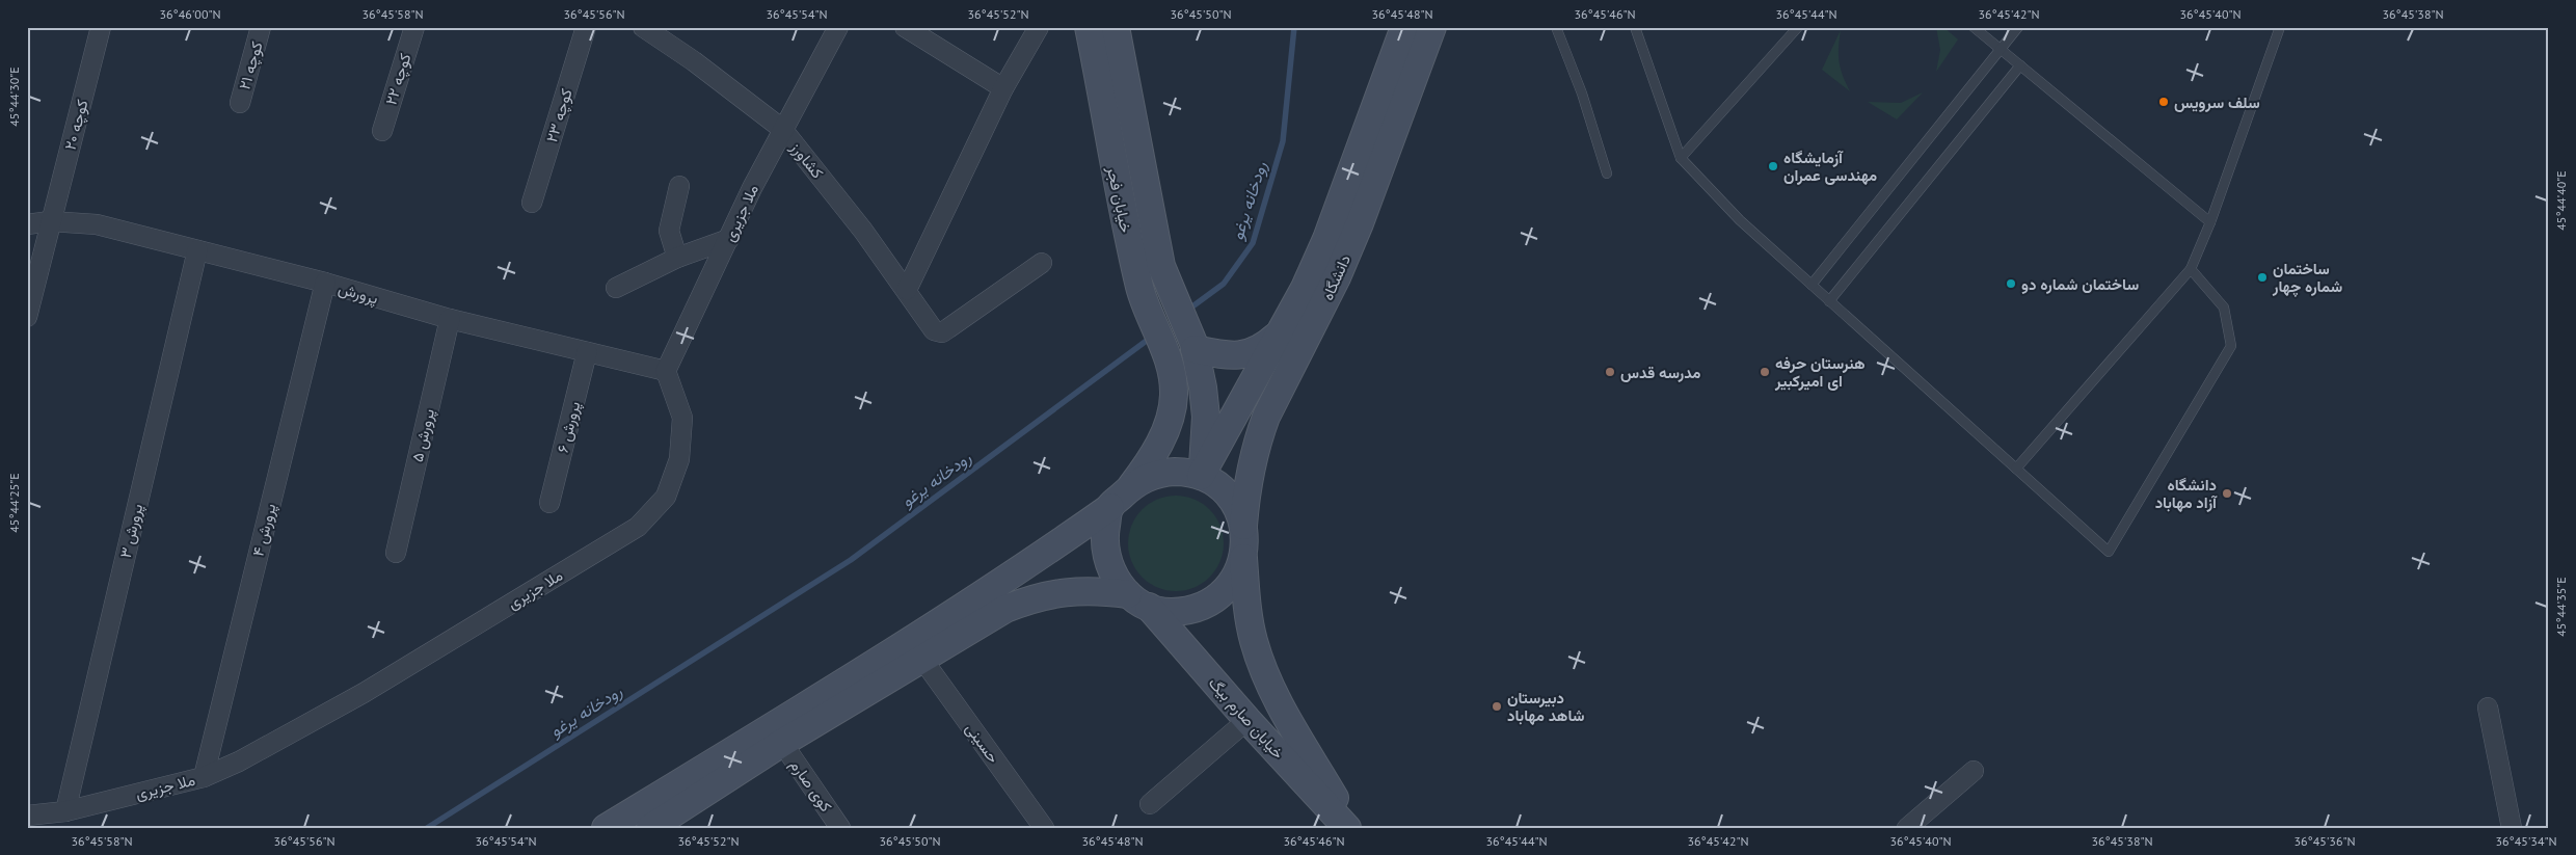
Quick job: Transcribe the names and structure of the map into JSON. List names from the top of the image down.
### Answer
{
  "streets": {
    "main road": ["خیابان فجر", "دانشگاه", "خیابان صارم بیگ"],
    "street": [
      "کوچه ۲۱",
      "کوچه ۲۲",
      "کوچه ۲۳",
      "کوچه ۲۰",
      "کشاورز",
      "ملا جزیری",
      "پرورش",
      "پرورش ۶",
      "پرورش ۵",
      "پرورش ۴",
      "پرورش ۳",
      "حسینی",
      "کوی صارم"
    ]
  },
  "crossings": [
    ["کوچه ۲۰", "پرورش"],
    ["کشاورز", "ملا جزیری"],
    ["خیابان فجر", "دانشگاه"],
    ["خیابان فجر", "خیابان صارم بیگ"],
    ["ملا جزیری", "پرورش"],
    ["ملا جزیری", "پرورش ۴"],
    ["ملا جزیری", "پرورش ۳"],
    ["دانشگاه", "خیابان صارم بیگ"],
    ["پرورش", "پرورش ۶"],
    ["پرورش", "پرورش ۵"],
    ["پرورش", "پرورش ۴"],
    ["پرورش", "پرورش ۳"]
  ],
  "water": ["رودخانه یرغو"],
  "places": [
    "سلف سرویس",
    "آزمایشگاه مهندسی عمران",
    "ساختمان شماره چهار",
    "ساختمان شماره دو",
    "مدرسه قدس",
    "هنرستان حرفه ای امیرکبیر",
    "دانشگاه آزاد مهاباد",
    "دبیرستان شاهد مهاباد"
  ],
  "coordinates": [
    "36°46'00\"N",
    "36°45'58\"N",
    "36°45'56\"N",
    "36°45'54\"N",
    "36°45'52\"N",
    "36°45'50\"N",
    "36°45'48\"N",
    "36°45'46\"N",
    "36°45'44\"N",
    "36°45'42\"N",
    "36°45'40\"N",
    "36°45'38\"N",
    "45°44'30\"E",
    "45°44'40\"E",
    "45°44'25\"E",
    "45°44'35\"E",
    "36°45'36\"N",
    "36°45'34\"N"
  ]
}
